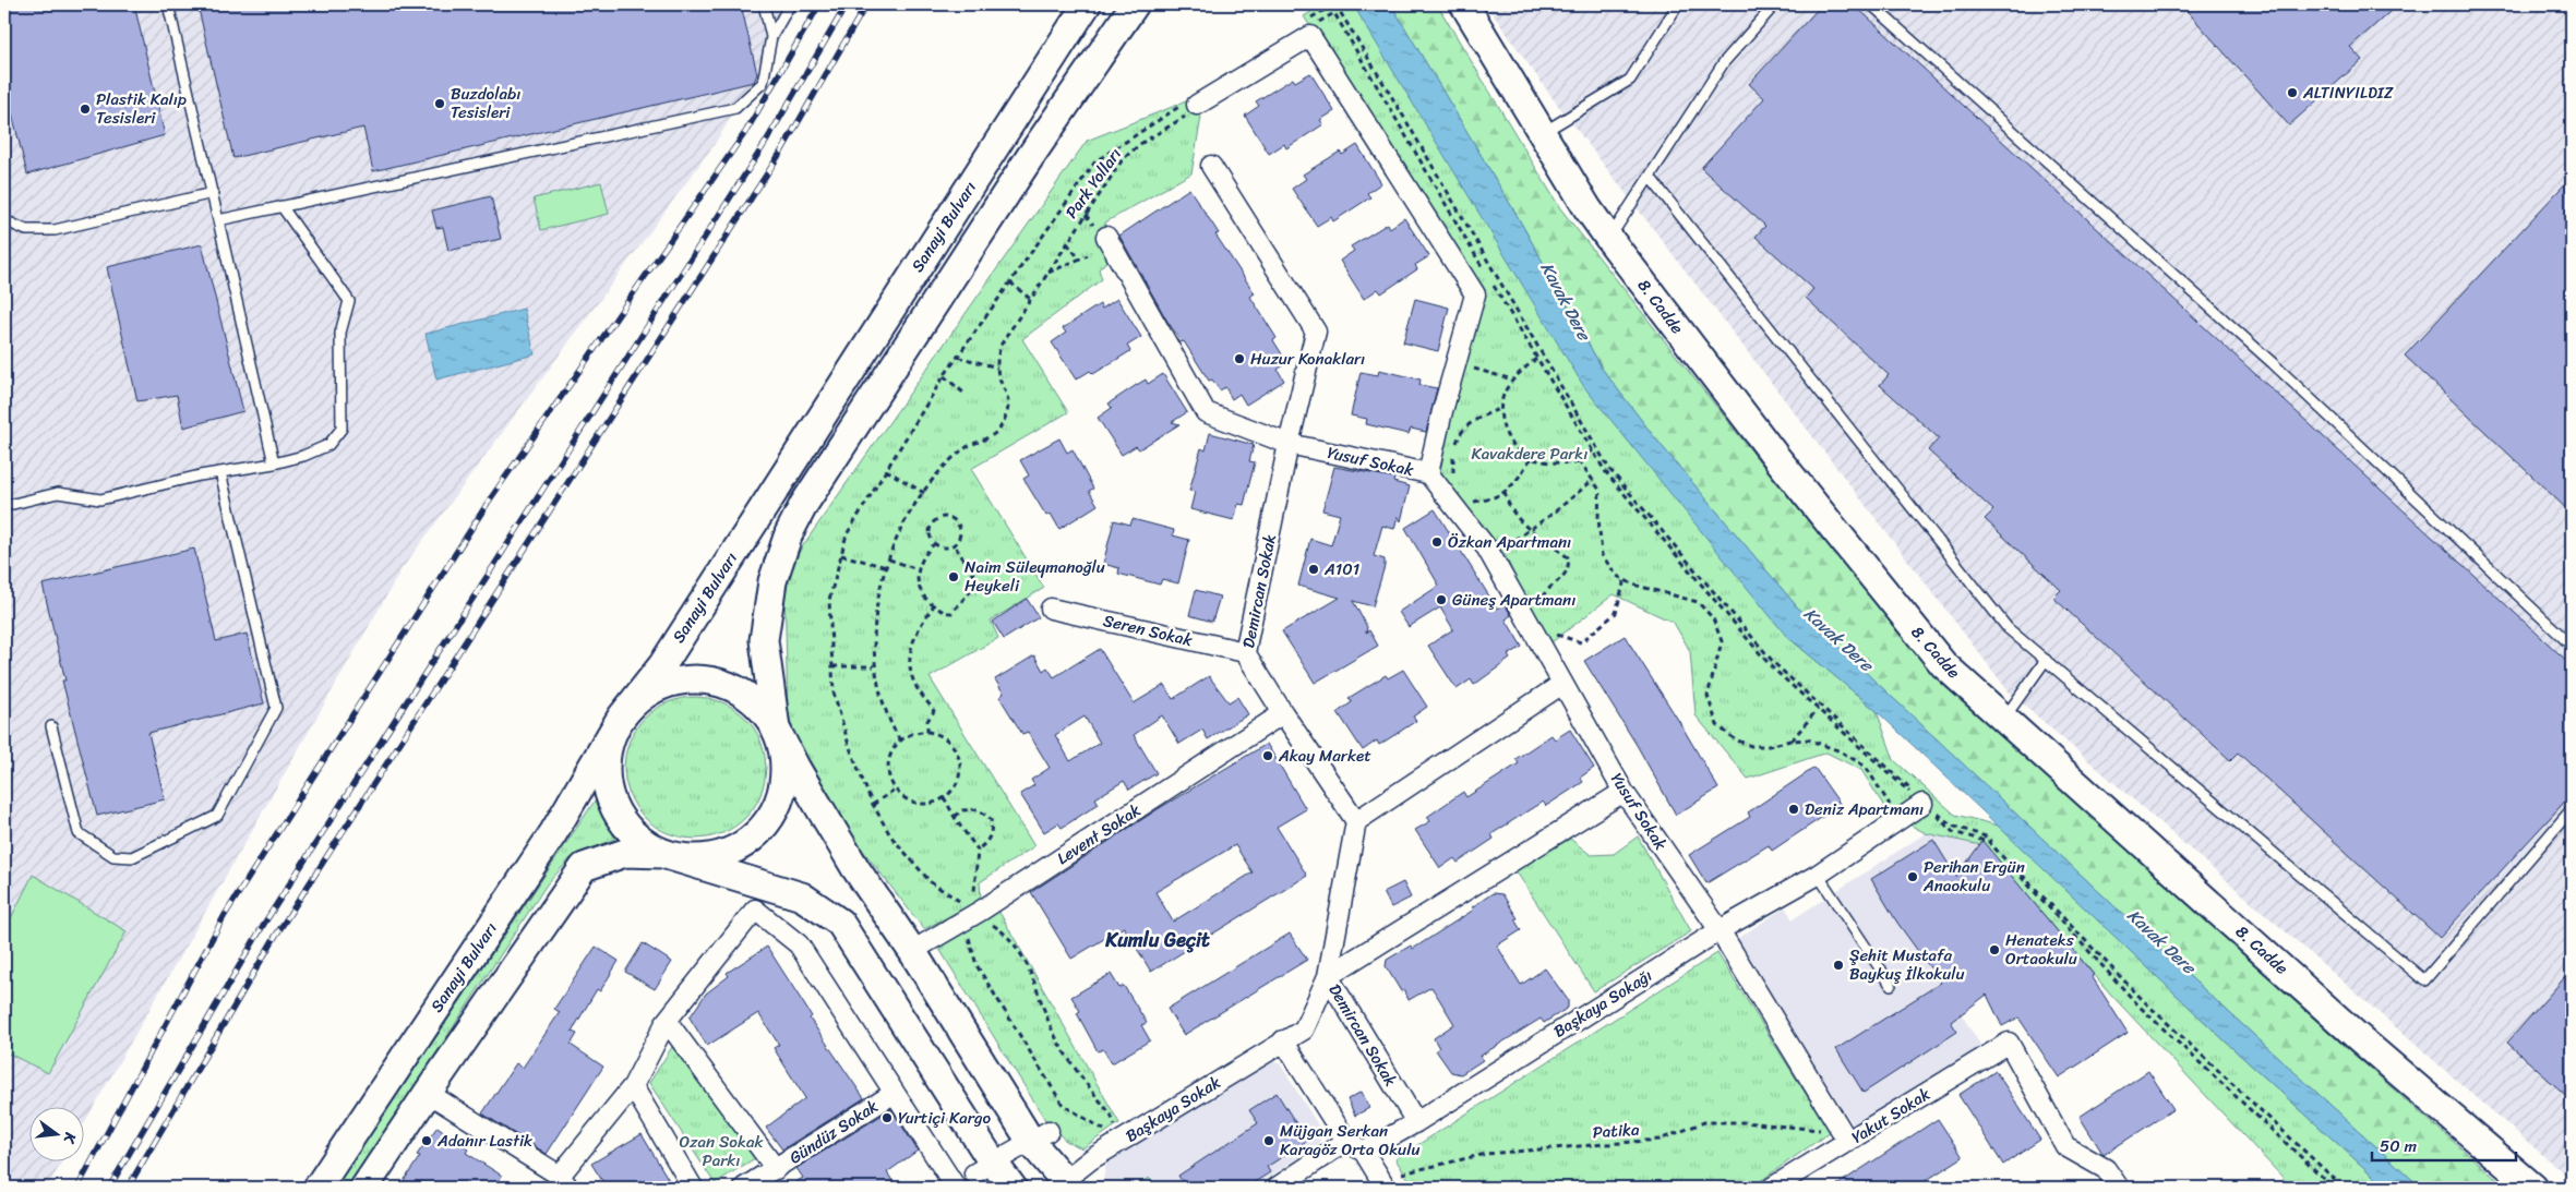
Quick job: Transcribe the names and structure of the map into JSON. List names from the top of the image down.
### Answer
{
  "streets": {
    "main road": ["Sanayi Bulvarı", "8. Cadde"],
    "street": [
      "Yusuf Sokak",
      "Demircan Sokak",
      "Seren Sokak",
      "Levent Sokak",
      "Başkaya Sokağı",
      "Başkaya Sokak",
      "Yakut Sokak",
      "Gündüz Sokak"
    ],
    "path": ["Park Yolları", "Patika"]
  },
  "crossings": [
    ["Yusuf Sokak", "Demircan Sokak"],
    ["Yusuf Sokak", "Başkaya Sokağı"],
    ["Demircan Sokak", "Seren Sokak"],
    ["Demircan Sokak", "Levent Sokak"],
    ["Demircan Sokak", "Başkaya Sokağı"],
    ["Demircan Sokak", "Başkaya Sokak"]
  ],
  "districts": ["Kumlu Geçit"],
  "water": ["Kavak Dere"],
  "parks": ["Kavakdere Parkı", "Ozan Sokak Parkı"],
  "places": [
    "ALTINYILDIZ",
    "Buzdolabı Tesisleri",
    "Plastik Kalıp Tesisleri",
    "Huzur Konakları",
    "Özkan Apartmanı",
    "A101",
    "Naim Süleymanoğlu Heykeli",
    "Güneş Apartmanı",
    "Akay Market",
    "Deniz Apartmanı",
    "Perihan Ergün Anaokulu",
    "Henateks Ortaokulu",
    "Şehit Mustafa Baykuş İlkokulu",
    "Yurtiçi Kargo",
    "Adanır Lastik",
    "Müjgan Serkan Karagöz Orta Okulu"
  ],
  "scale_bar": "50 m",
  "north": "right"
}
